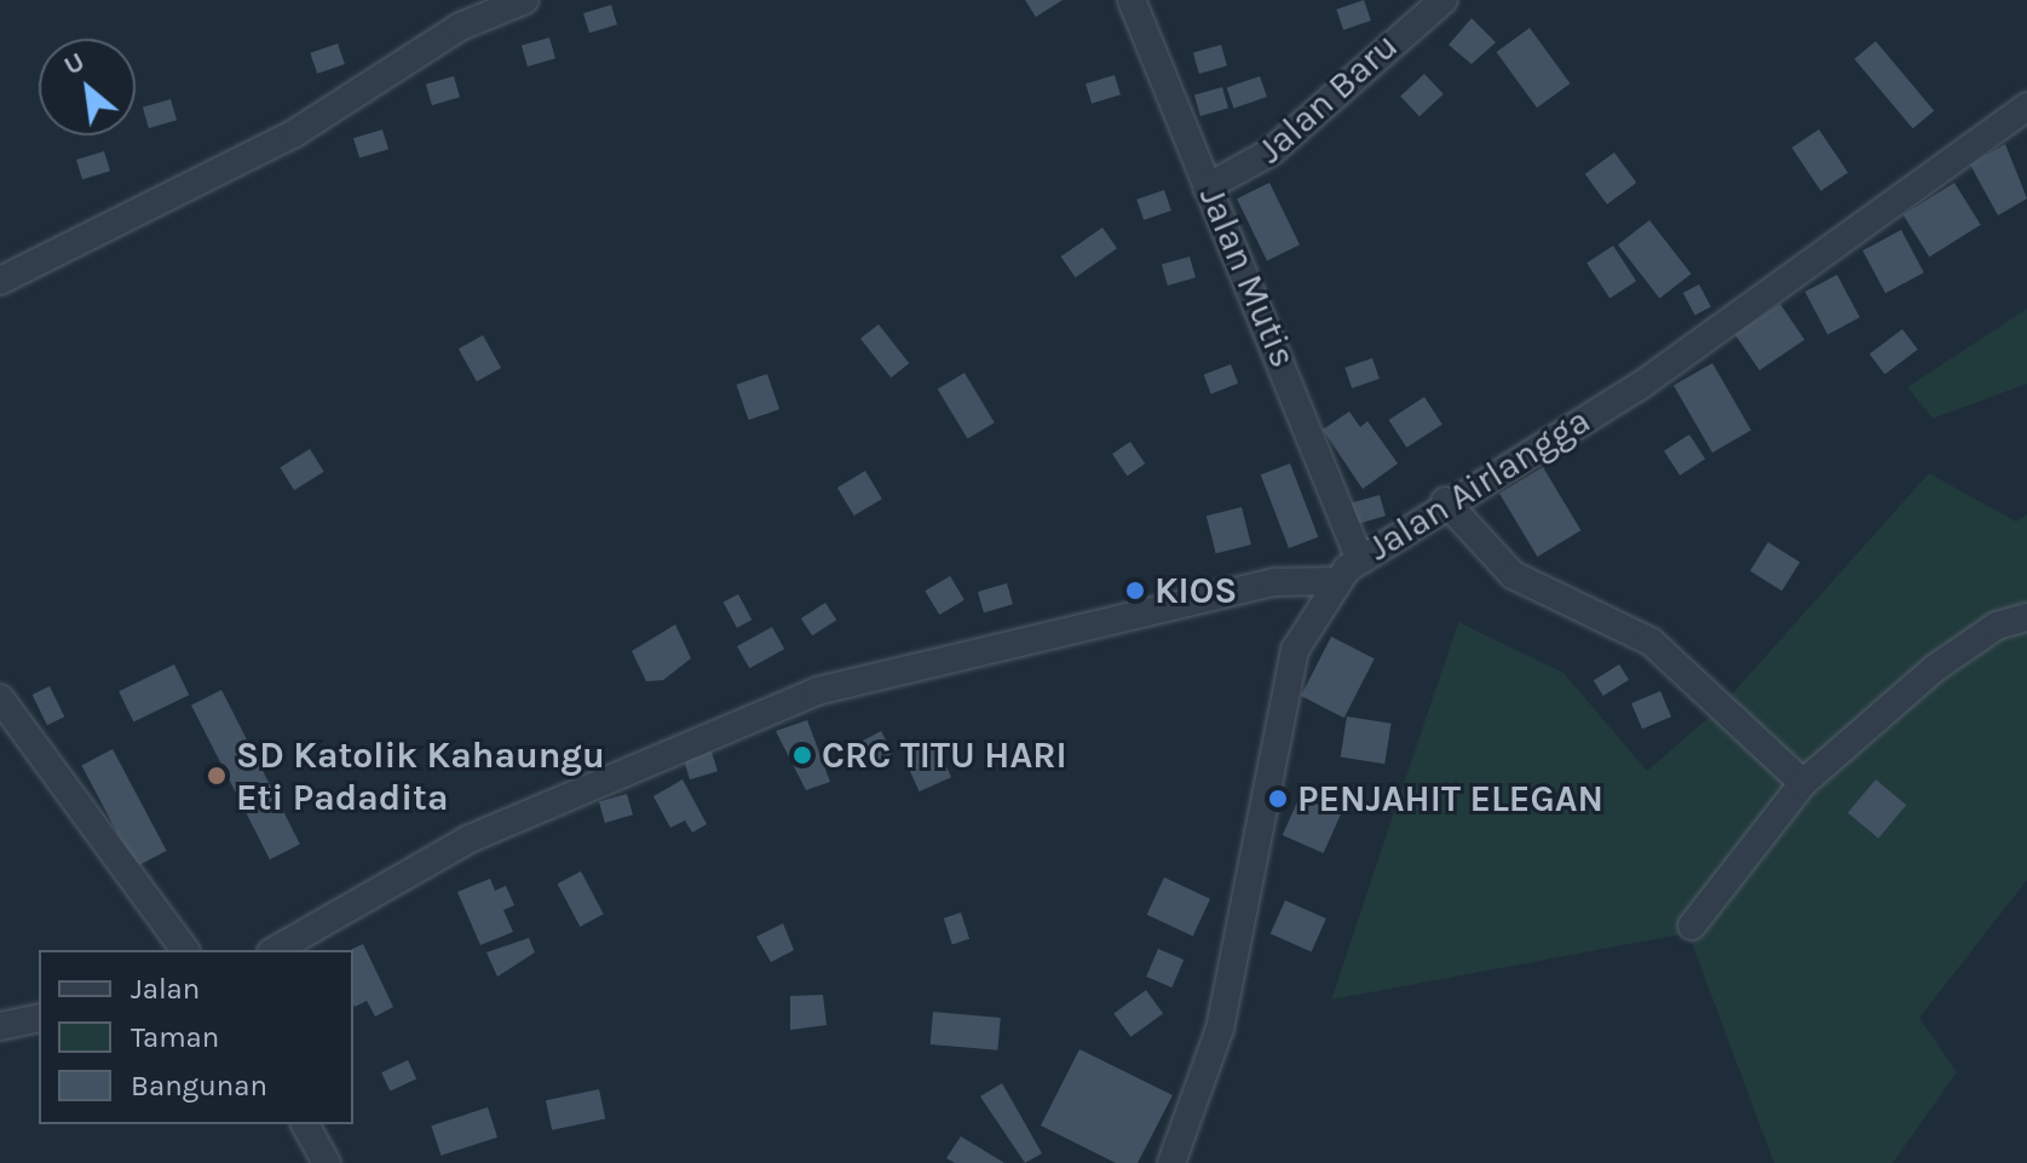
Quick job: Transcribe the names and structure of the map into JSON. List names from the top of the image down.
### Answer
{
  "streets": {
    "street": ["Jalan Baru", "Jalan Mutis", "Jalan Airlangga"]
  },
  "crossings": [
    ["Jalan Baru", "Jalan Mutis"],
    ["Jalan Mutis", "Jalan Airlangga"]
  ],
  "places": [
    "KIOS",
    "CRC TITU HARI",
    "SD Katolik Kahaungu Eti Padadita",
    "PENJAHIT ELEGAN"
  ],
  "legend": ["Jalan", "Taman", "Bangunan"],
  "north": "top left"
}
